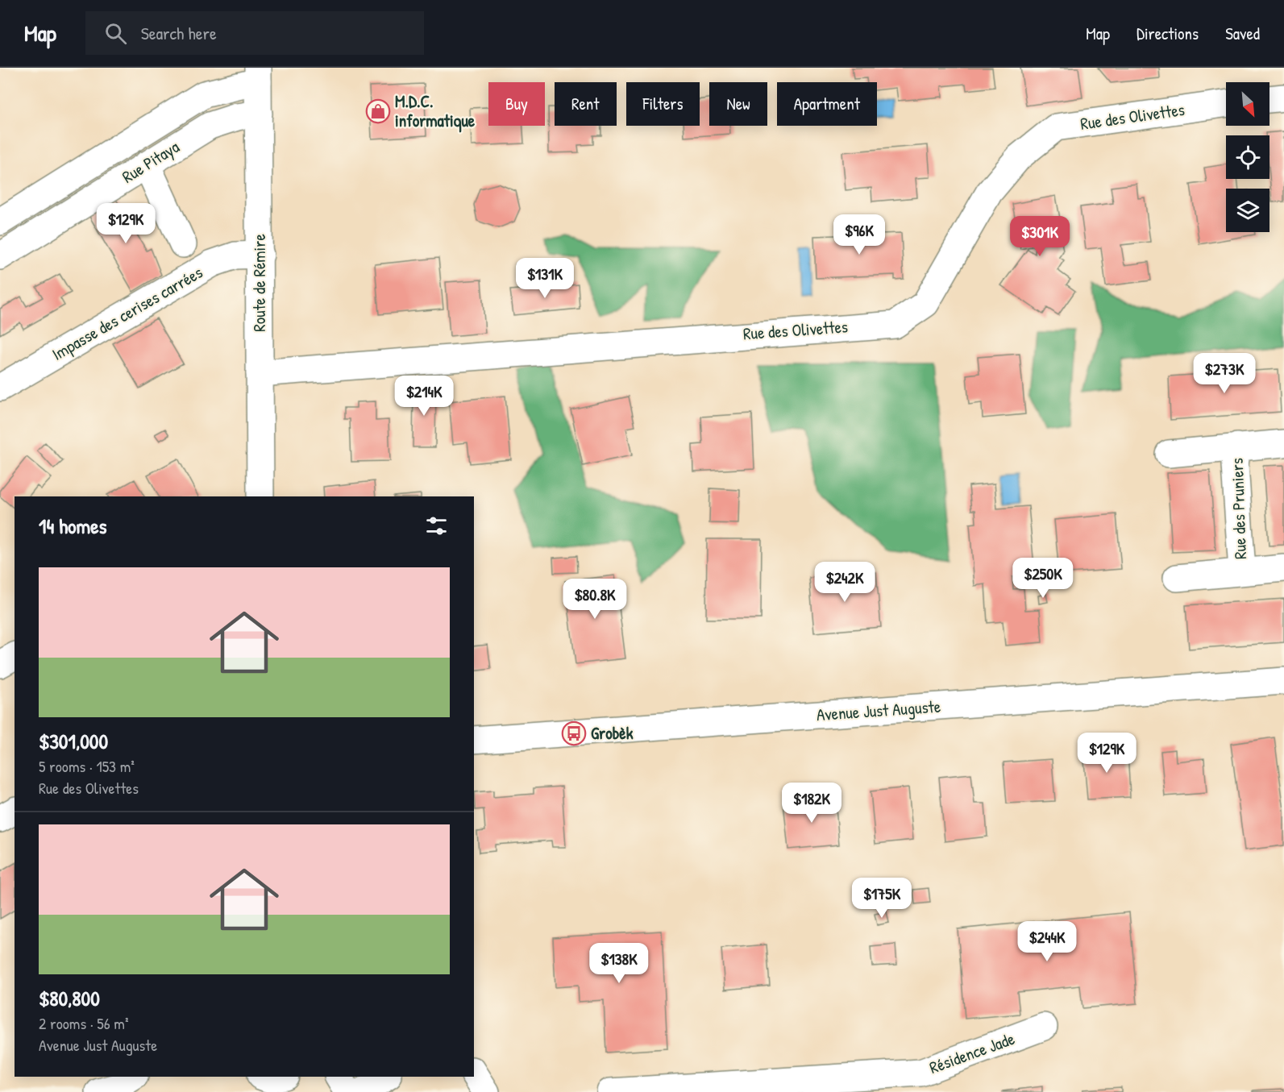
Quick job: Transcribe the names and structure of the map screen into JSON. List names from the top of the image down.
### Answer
{
  "streets": {
    "street": [
      "Rue des Olivettes",
      "Rue Pitaya",
      "Route de Rémire",
      "Impasse des cerises carrées",
      "Rue des Pruniers",
      "Avenue Just Auguste",
      "Résidence Jade"
    ]
  },
  "crossings": [
    ["Rue des Olivettes", "Route de Rémire"],
    ["Rue Pitaya", "Route de Rémire"],
    ["Route de Rémire", "Impasse des cerises carrées"]
  ],
  "places": {
    "shop": ["M.D.C. informatique"],
    "bus stop": ["Grobèk"]
  },
  "north": "bottom right",
  "page": {
    "header": "Map",
    "search": "Search here",
    "nav": ["Map", "Directions", "Saved"],
    "chip": [
      "Buy",
      "Rent",
      "Filters",
      "New",
      "Apartment"
    ],
    "price": [
      "$129K",
      "$96K",
      "$301K",
      "$131K",
      "$273K",
      "$214K",
      "$250K",
      "$242K",
      "$80.8K",
      "$129K",
      "$182K",
      "$175K",
      "$244K",
      "$138K"
    ],
    "heading": "14 homes",
    "list": [
      {
        "name": "$301,000",
        "note": "5 rooms · 153 m² · Rue des Olivettes"
      },
      {
        "name": "$80,800",
        "note": "2 rooms · 56 m² · Avenue Just Auguste"
      }
    ]
  }
}
